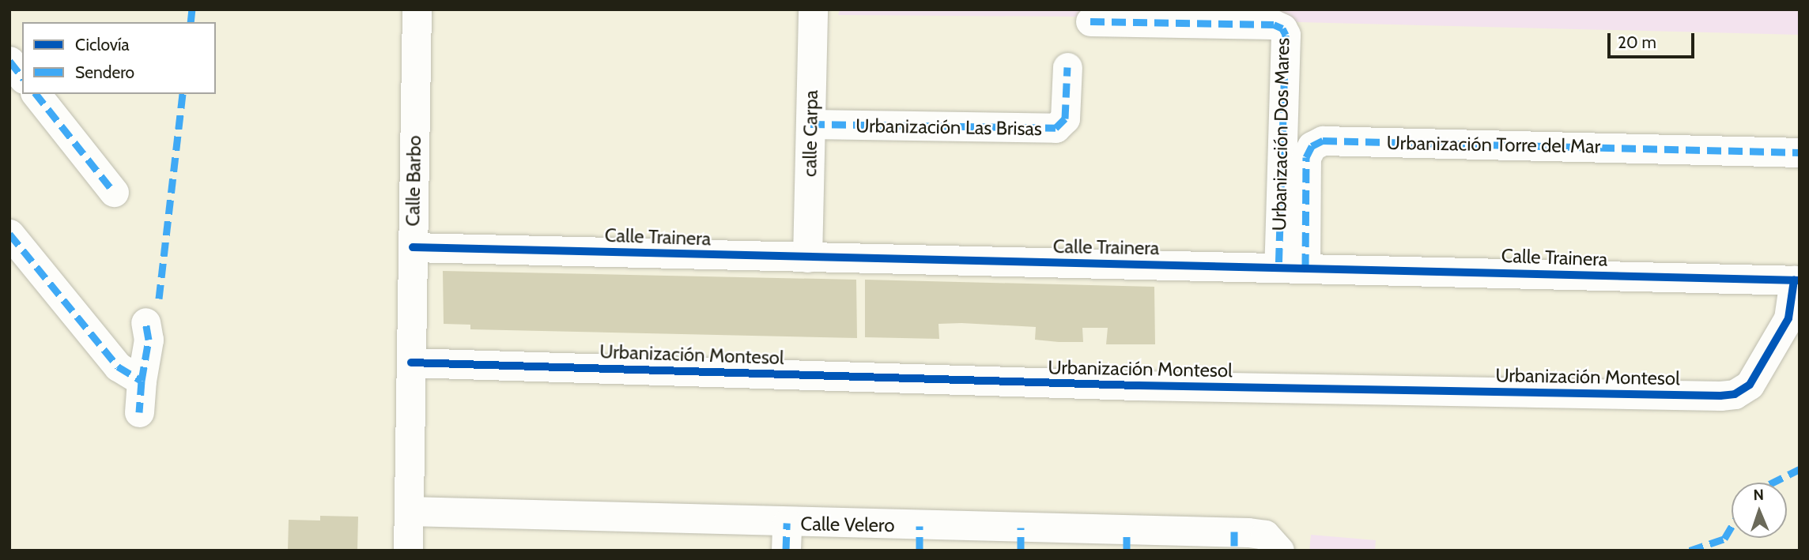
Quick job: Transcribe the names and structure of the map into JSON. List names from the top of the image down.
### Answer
{
  "streets": {
    "street": [
      "Urbanización Las Brisas",
      "calle Carpa",
      "Urbanización Dos Mares",
      "Urbanización Torre del Mar",
      "Calle Barbo",
      "Calle Trainera",
      "Urbanización Montesol",
      "Calle Velero"
    ]
  },
  "crossings": [
    ["Urbanización Las Brisas", "calle Carpa"],
    ["calle Carpa", "Calle Trainera"],
    ["Urbanización Dos Mares", "Urbanización Torre del Mar"],
    ["Urbanización Dos Mares", "Calle Trainera"],
    ["Urbanización Torre del Mar", "Calle Trainera"],
    ["Calle Barbo", "Calle Trainera"],
    ["Calle Barbo", "Urbanización Montesol"],
    ["Calle Barbo", "Calle Velero"],
    ["Calle Trainera", "Urbanización Montesol"]
  ],
  "legend": ["Ciclovía", "Sendero"],
  "scale_bar": "20 m",
  "north": "top"
}
